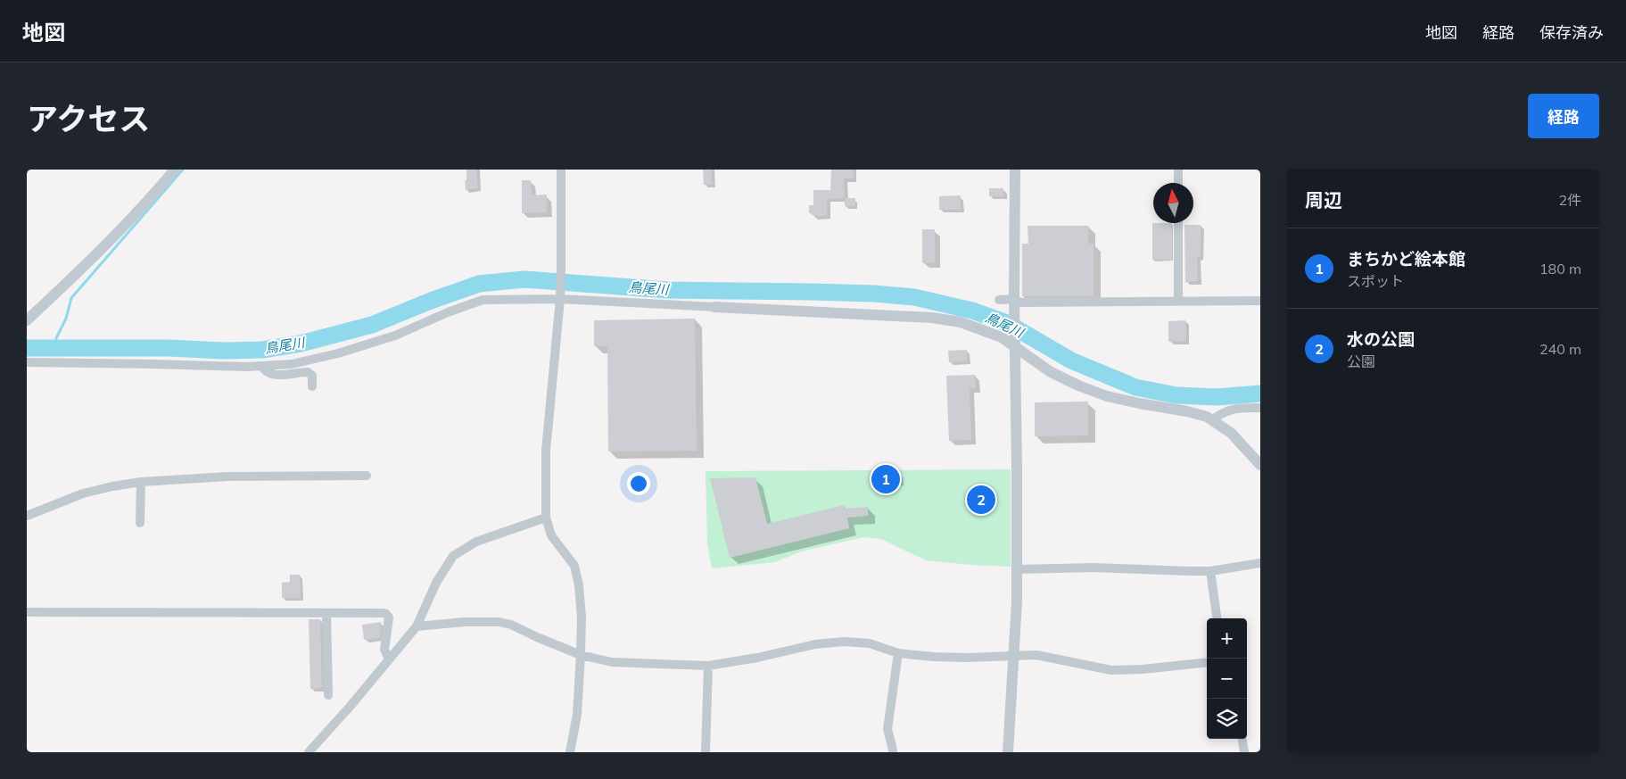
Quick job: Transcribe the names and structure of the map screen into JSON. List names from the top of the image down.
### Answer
{
  "water": ["鳥尾川"],
  "north": "top",
  "page": {
    "header": "地図",
    "nav": ["地図", "経路", "保存済み"],
    "title": "アクセス",
    "buttons": "経路",
    "heading": ["周辺", "2件"],
    "list": [
      {
        "mark": "1",
        "name": "まちかど絵本館",
        "note": "スポット",
        "value": "180 m"
      },
      {
        "mark": "2",
        "name": "水の公園",
        "note": "公園",
        "value": "240 m"
      }
    ],
    "pins": ["1", "2"],
    "map_buttons": ["+", "−"]
  }
}
